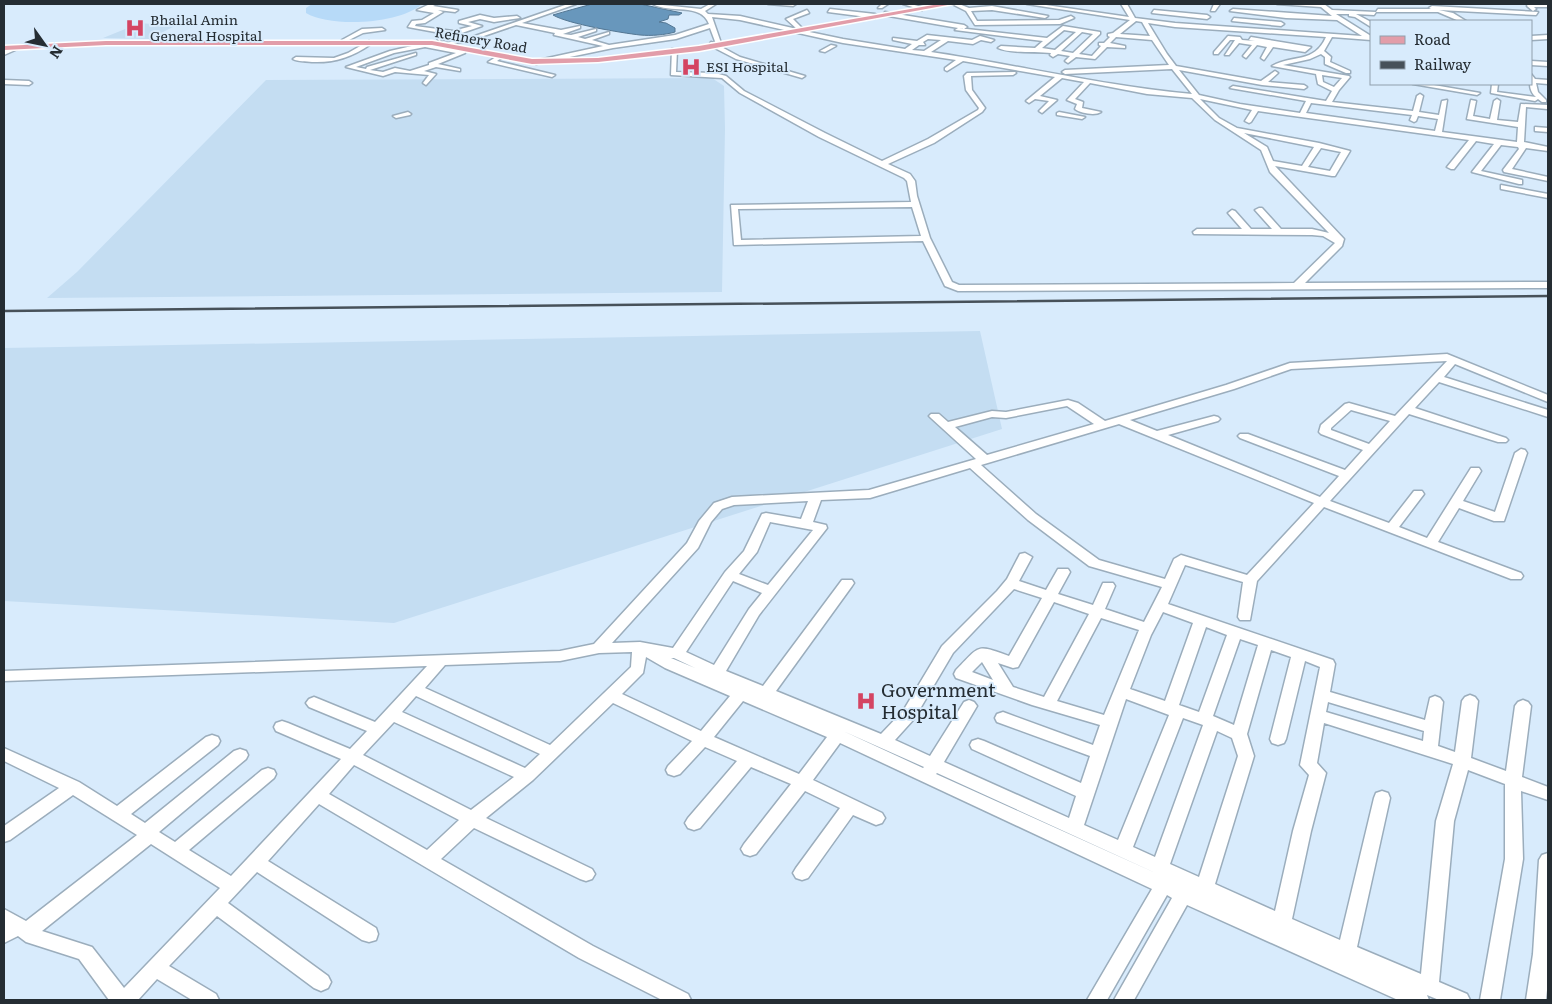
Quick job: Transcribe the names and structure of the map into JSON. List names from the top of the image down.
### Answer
{
  "streets": {
    "main road": ["Refinery Road"]
  },
  "places": {
    "hospital": ["Bhailal Amin General Hospital", "ESI Hospital", "Government Hospital"]
  },
  "legend": ["Road", "Railway"],
  "north": "bottom right"
}
